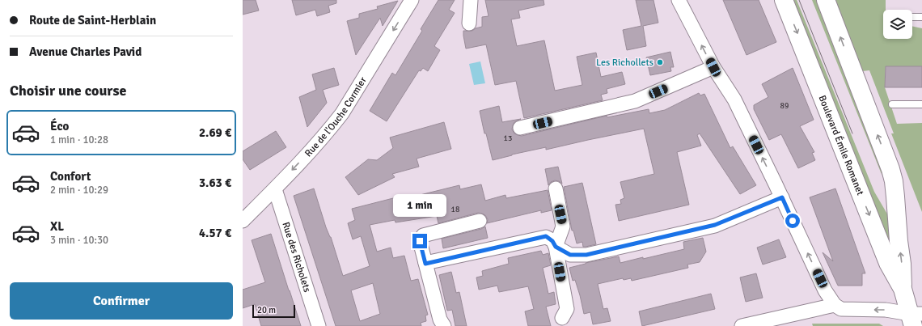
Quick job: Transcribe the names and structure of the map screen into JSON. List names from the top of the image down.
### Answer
{
  "streets": {
    "main road": ["Boulevard Émile Romanet"],
    "street": ["Rue de l'Ouche Cormier", "Rue des Richolets"]
  },
  "crossings": [
    ["Rue de l'Ouche Cormier", "Rue des Richolets"]
  ],
  "one_way": ["Rue de l'Ouche Cormier"],
  "places": ["Les Richollets"],
  "house_numbers": ["89", "13", "18"],
  "scale_bar": "20 m",
  "page": {
    "banner": ["Route de Saint-Herblain", "Avenue Charles Pavid"],
    "heading": "Choisir une course",
    "list": [
      {
        "name": "Éco",
        "note": "1 min · 10:28",
        "value": "2.69 €"
      },
      {
        "name": "Confort",
        "note": "2 min · 10:29",
        "value": "3.63 €"
      },
      {
        "name": "XL",
        "note": "3 min · 10:30",
        "value": "4.57 €"
      }
    ],
    "bubble": "1 min",
    "buttons": "Confirmer",
    "scale": "20 m"
  }
}
